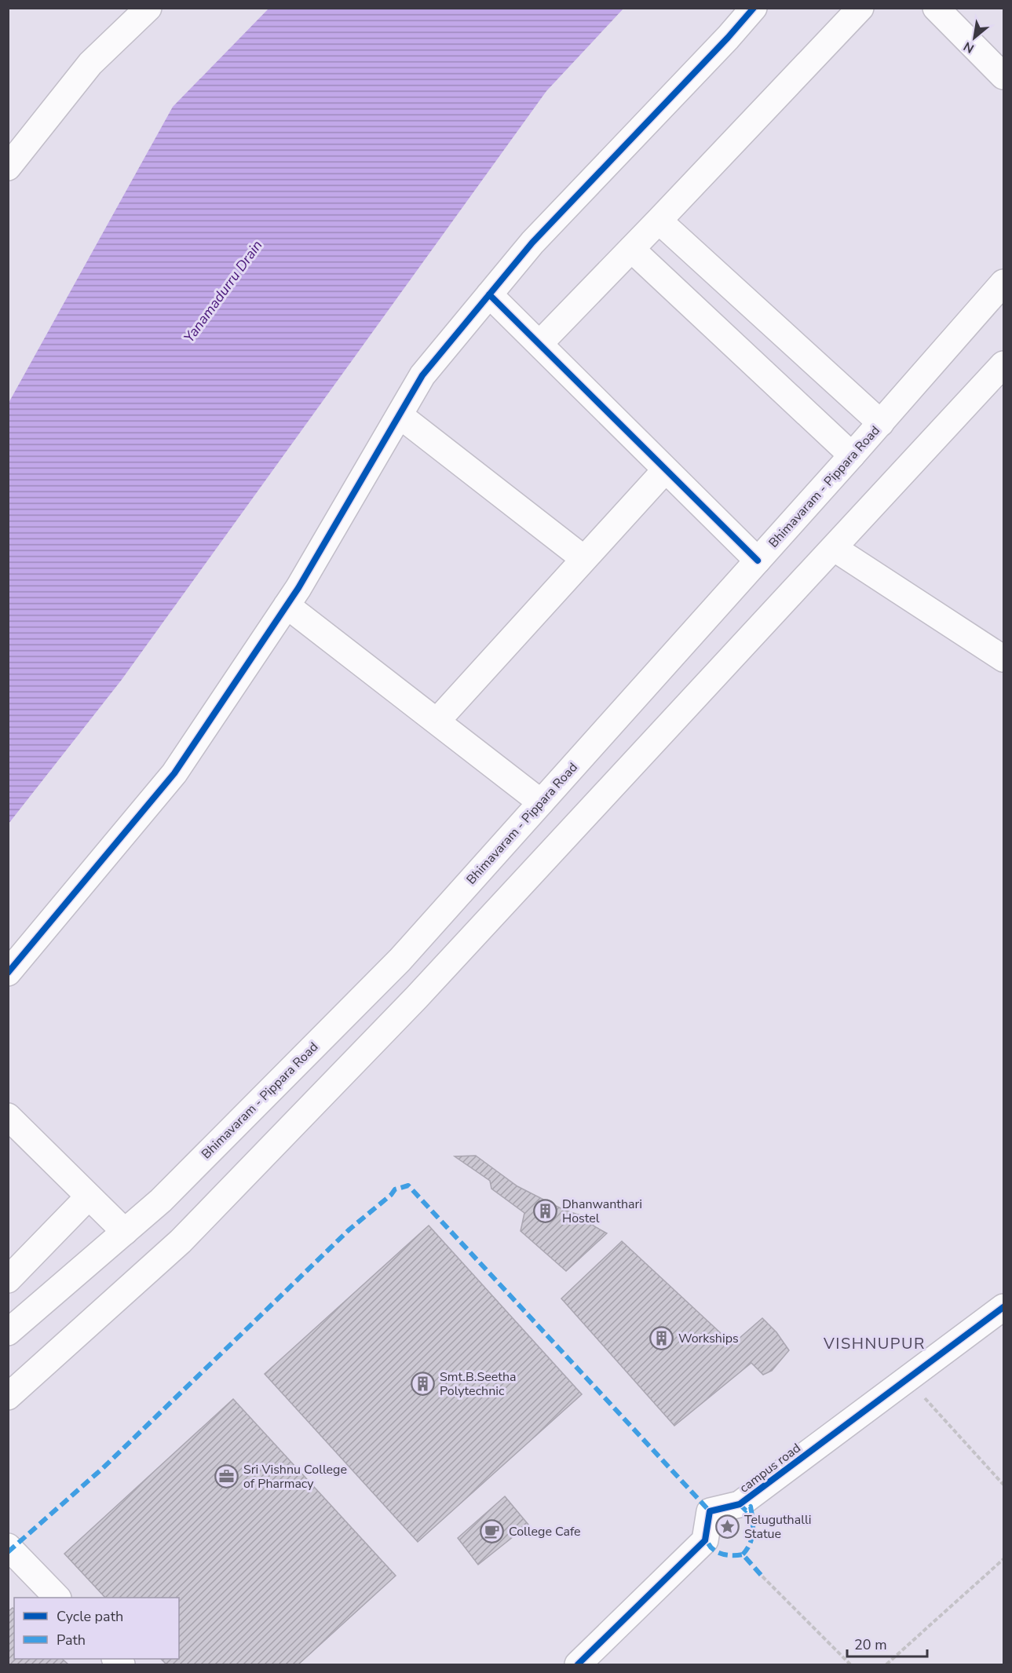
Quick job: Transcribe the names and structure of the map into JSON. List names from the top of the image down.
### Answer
{
  "streets": {
    "street": ["Bhimavaram - Pippara Road", "campus road"]
  },
  "districts": ["VISHNUPUR"],
  "water": ["Yanamadurru Drain"],
  "places": {
    "building": ["Dhanwanthari Hostel", "Workships", "Smt.B.Seetha Polytechnic"],
    "office": ["Sri Vishnu College of Pharmacy"],
    "place": ["Teluguthalli Statue"],
    "cafe": ["College Cafe"]
  },
  "legend": ["Cycle path", "Path"],
  "scale_bar": "20 m",
  "north": "bottom left"
}
